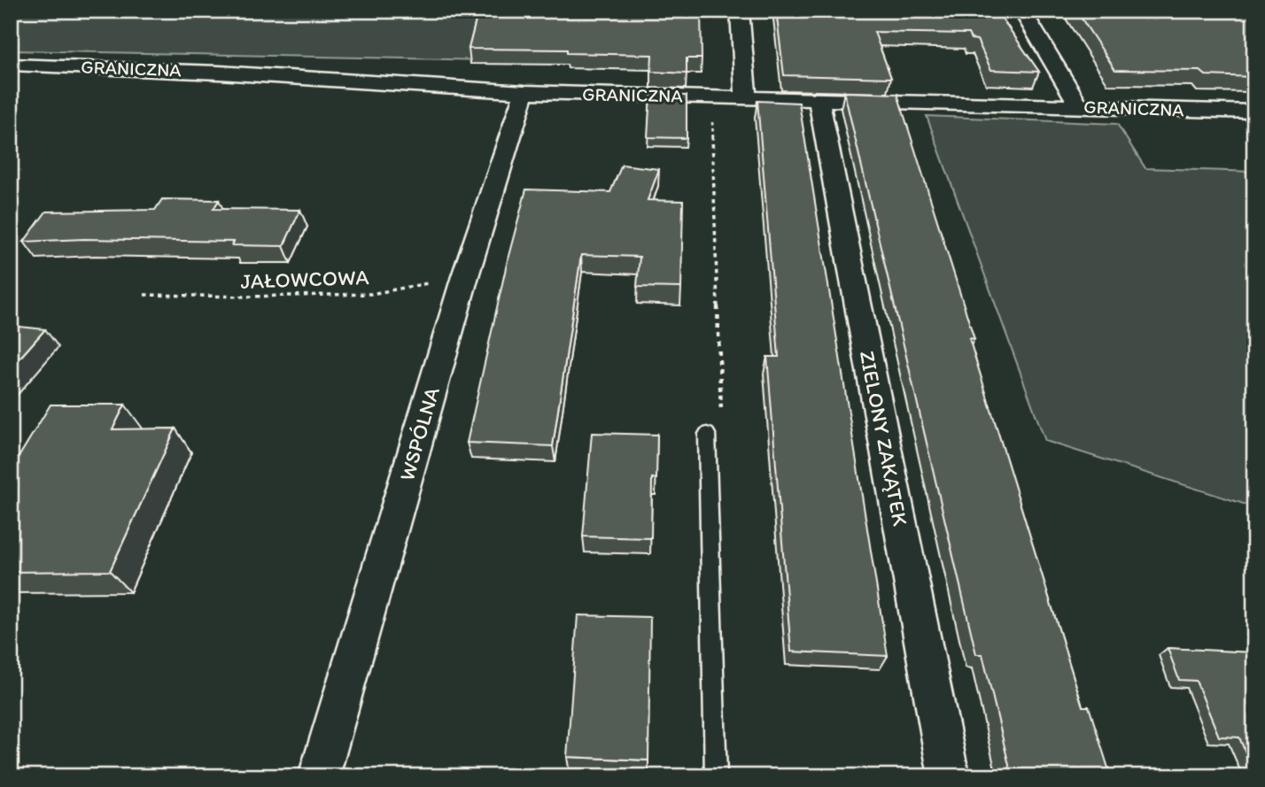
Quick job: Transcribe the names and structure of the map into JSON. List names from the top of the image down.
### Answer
{
  "streets": {
    "street": ["GRANICZNA", "WSPÓLNA", "ZIELONY ZAKĄTEK"],
    "path": ["JAŁOWCOWA"]
  },
  "crossings": [
    ["GRANICZNA", "WSPÓLNA"],
    ["GRANICZNA", "ZIELONY ZAKĄTEK"],
    ["JAŁOWCOWA", "WSPÓLNA"]
  ]
}
